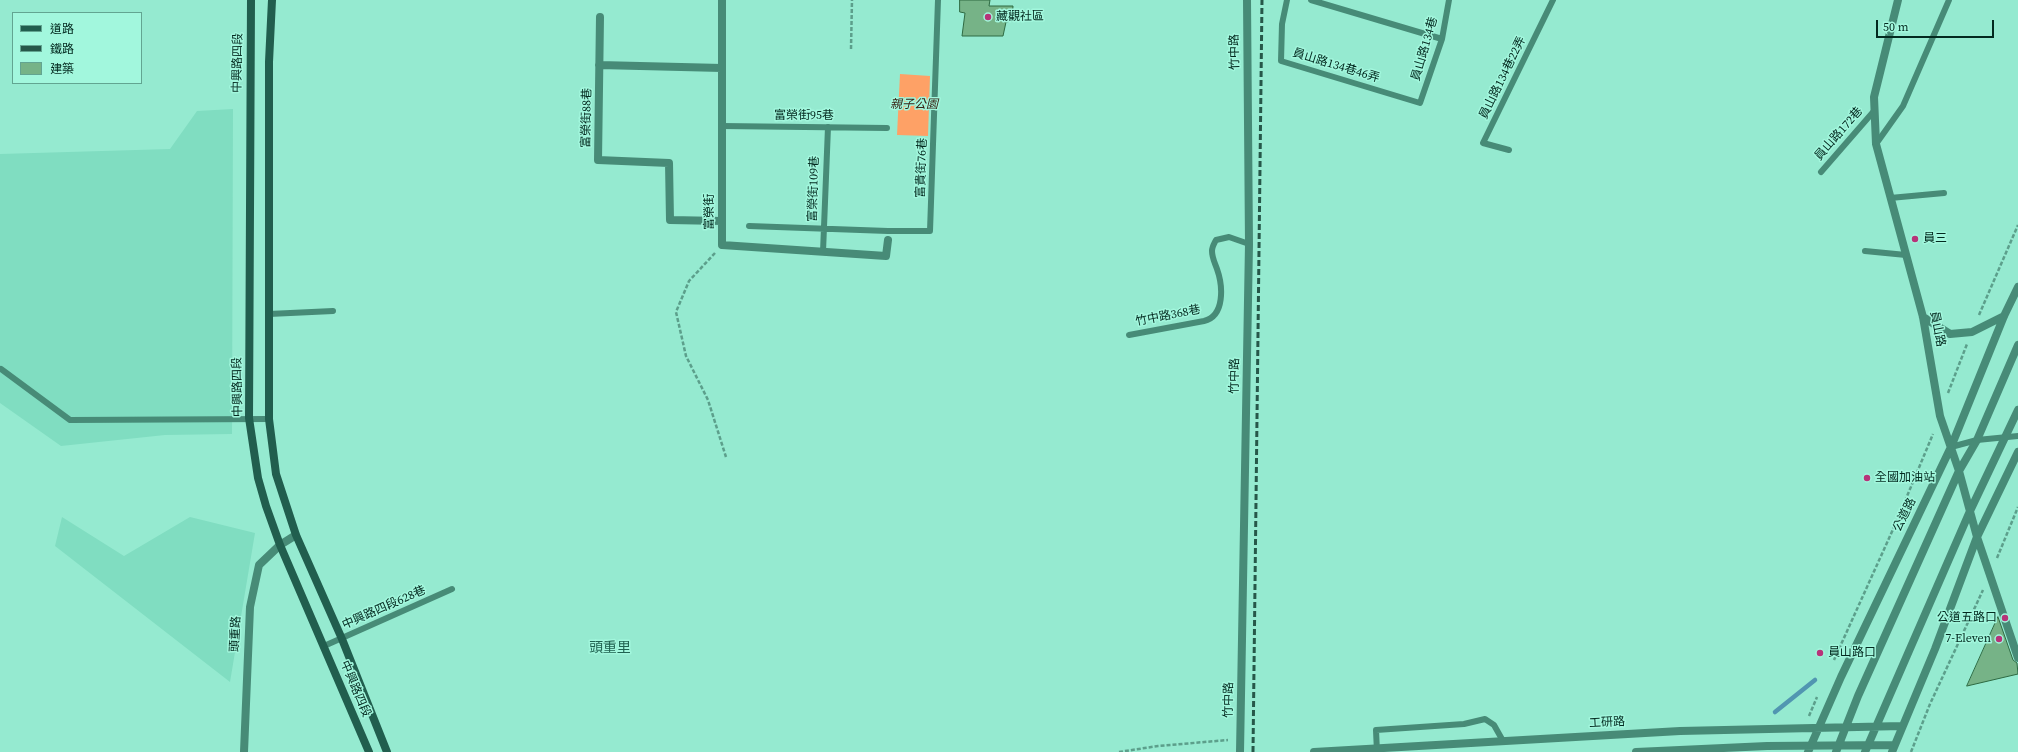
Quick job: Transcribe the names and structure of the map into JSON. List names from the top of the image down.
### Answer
{
  "streets": {
    "main road": ["中興路四段"],
    "street": [
      "竹中路",
      "富榮街88巷",
      "富榮街",
      "員山路",
      "公道路",
      "頭重路",
      "工研路"
    ],
    "lane": [
      "員山路134巷",
      "員山路134巷46弄",
      "員山路134巷22弄",
      "富榮街95巷",
      "員山路172巷",
      "富貴街76巷",
      "富榮街109巷",
      "竹中路368巷",
      "中興路四段628巷"
    ]
  },
  "crossings": [
    ["員山路134巷", "員山路134巷46弄"],
    ["竹中路", "竹中路368巷"],
    ["中興路四段", "中興路四段628巷"],
    ["中興路四段", "頭重路"],
    ["富榮街95巷", "富榮街109巷"],
    ["富榮街95巷", "富榮街"],
    ["富榮街88巷", "富榮街"],
    ["員山路172巷", "員山路"],
    ["富貴街76巷", "富榮街109巷"],
    ["富榮街109巷", "富榮街"],
    ["員山路", "公道路"],
    ["公道路", "工研路"]
  ],
  "districts": ["頭重里"],
  "parks": ["親子公園"],
  "places": [
    "藏觀社區",
    "員三",
    "全國加油站",
    "公道五路口",
    "7-Eleven",
    "員山路口"
  ],
  "legend": ["道路", "鐵路", "建築"],
  "scale_bar": "50 m"
}
